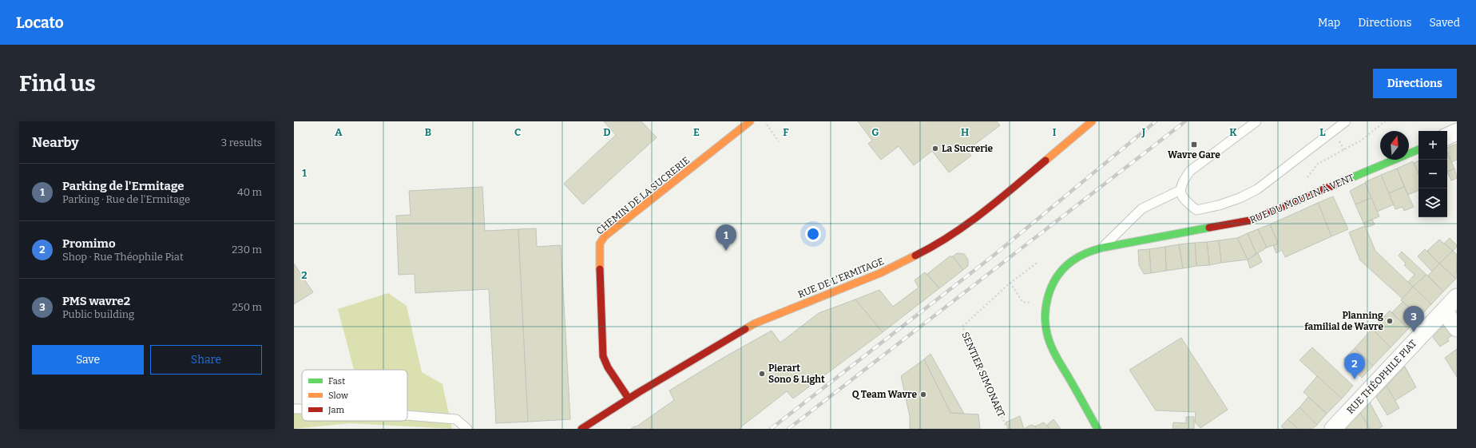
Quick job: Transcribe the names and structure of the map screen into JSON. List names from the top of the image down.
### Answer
{
  "streets": {
    "street": [
      "CHEMIN DE LA SUCRERIE",
      "RUE DU MOULIN À VENT",
      "RUE DE L'ERMITAGE",
      "RUE THÉOPHILE PIAT"
    ],
    "path": ["SENTIER SIMONART"]
  },
  "crossings": [
    ["CHEMIN DE LA SUCRERIE", "RUE DE L'ERMITAGE"]
  ],
  "places": {
    "transit": ["Wavre Gare"],
    "other": [
      "La Sucrerie",
      "Planning familial de Wavre",
      "Pierart Sono & Light",
      "Q Team Wavre"
    ]
  },
  "legend": ["Fast", "Slow", "Jam"],
  "north": "top",
  "page": {
    "header": "Locato",
    "nav": ["Map", "Directions", "Saved"],
    "buttons": [
      "Directions",
      ["Save", "Share"]
    ],
    "title": "Find us",
    "heading": ["Nearby", "3 results"],
    "map_buttons": ["+", "−"],
    "list": [
      {
        "mark": "1",
        "name": "Parking de l'Ermitage",
        "note": "Parking · Rue de l'Ermitage",
        "value": "40 m"
      },
      {
        "mark": "2",
        "name": "Promimo",
        "note": "Shop · Rue Théophile Piat",
        "value": "230 m"
      },
      {
        "mark": "3",
        "name": "PMS wavre2",
        "note": "Public building",
        "value": "250 m"
      }
    ],
    "pins": ["1", "3", "2"]
  },
  "grid": {
    "columns": [
      "A",
      "B",
      "C",
      "D",
      "E",
      "F",
      "G",
      "H",
      "I",
      "J",
      "K",
      "L"
    ],
    "rows": ["1", "2"]
  }
}
